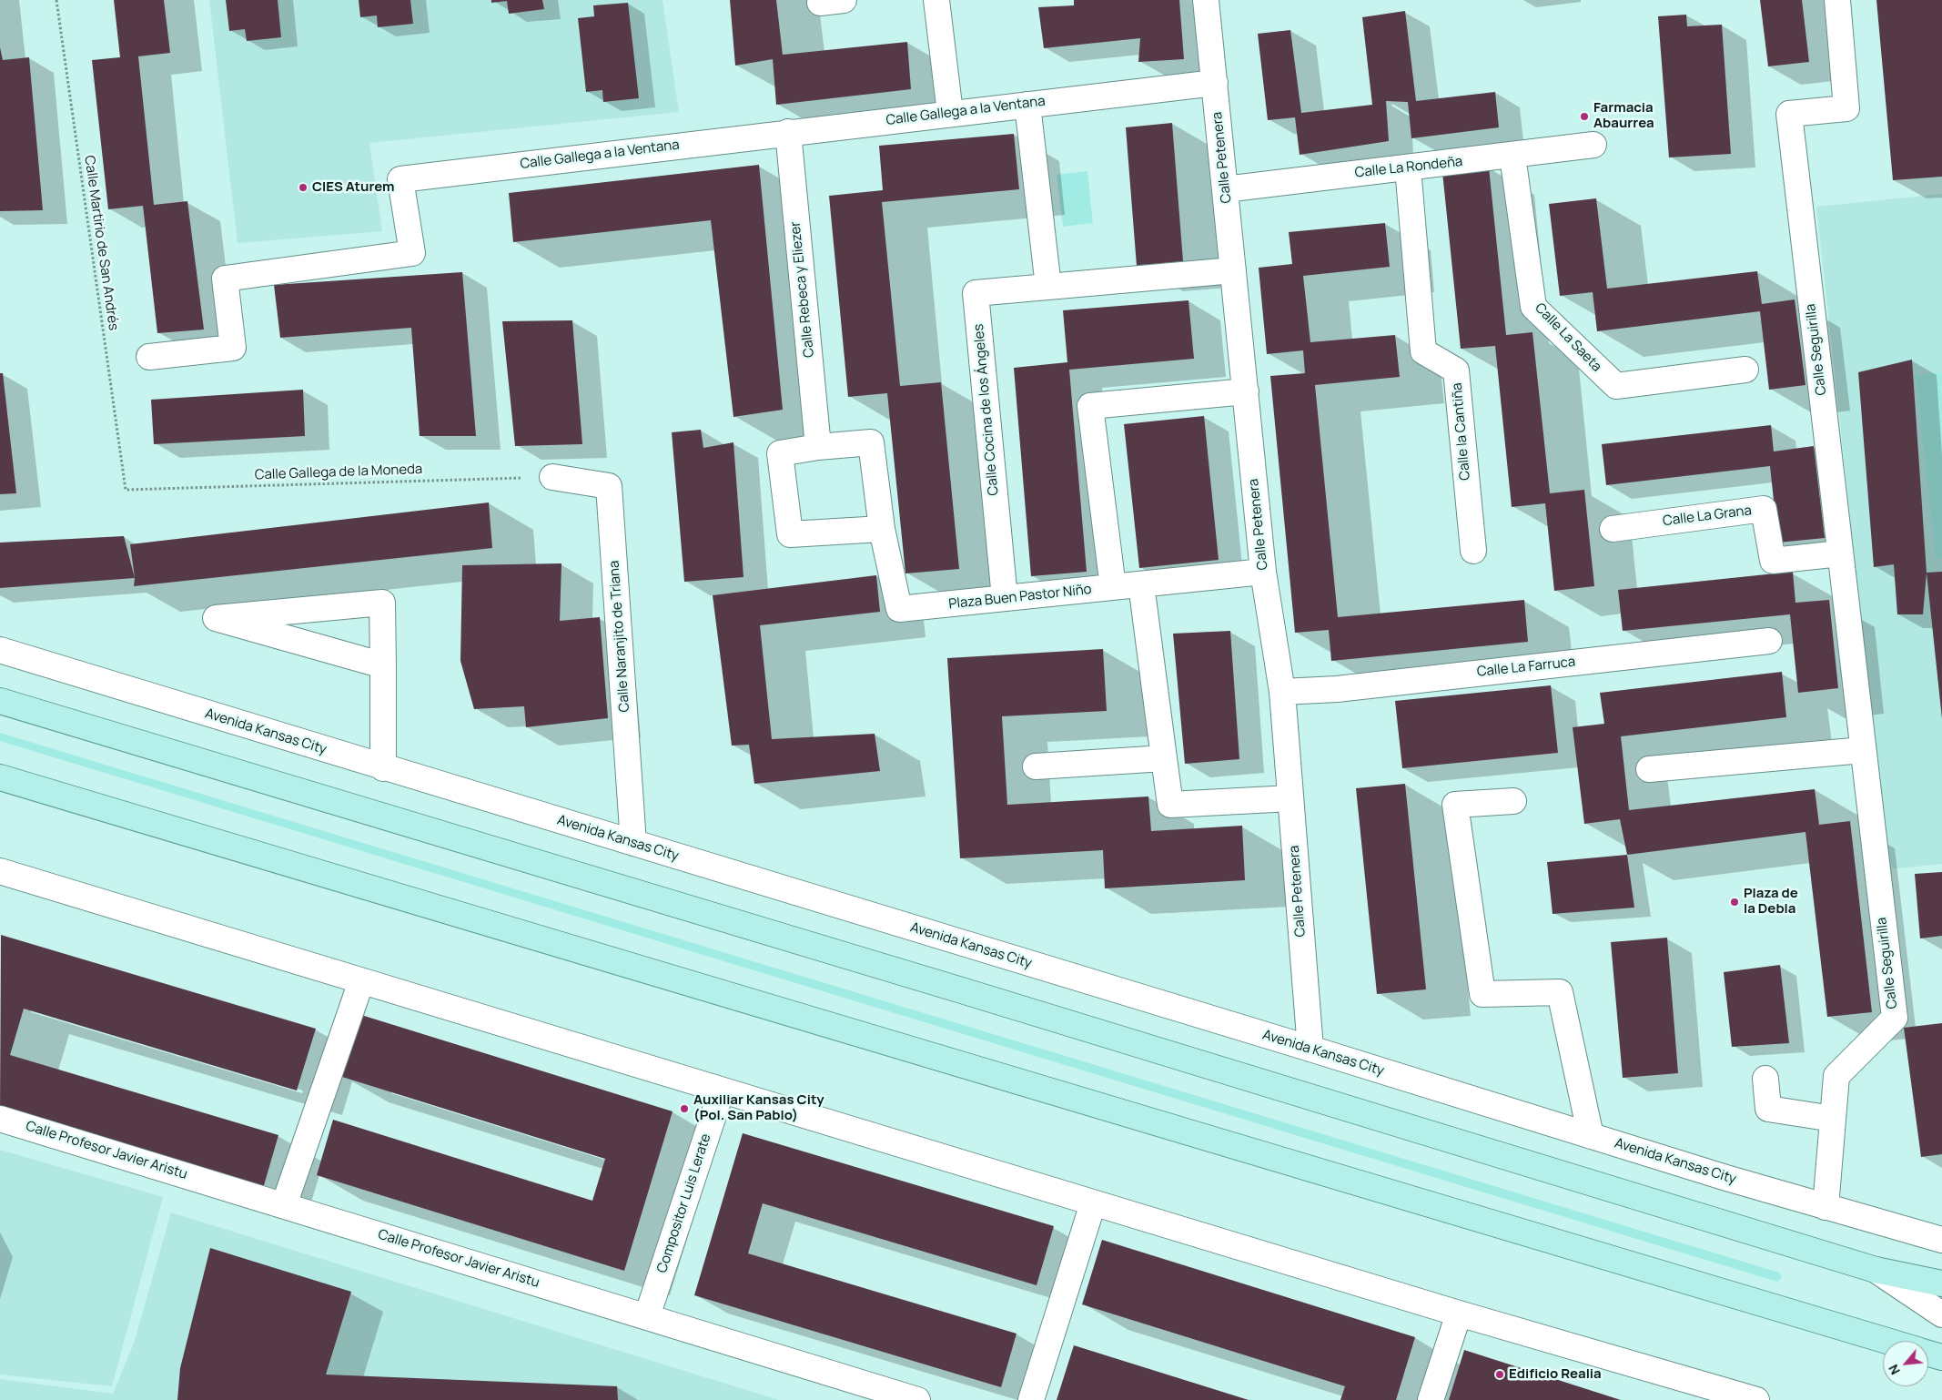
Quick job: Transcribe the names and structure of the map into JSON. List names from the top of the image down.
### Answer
{
  "streets": {
    "street": [
      "Calle Gallega a la Ventana",
      "Calle Petenera",
      "Calle La Rondeña",
      "Calle Rebeca y Eliezer",
      "Calle La Saeta",
      "Calle Seguirilla",
      "Calle Cocina de los Ángeles",
      "Calle la Cantiña",
      "Calle La Grana",
      "Plaza Buen Pastor Niño",
      "Calle Naranjito de Triana",
      "Calle La Farruca",
      "Avenida Kansas City",
      "Calle Profesor Javier Aristu",
      "Compositor Luis Lerate"
    ],
    "path": ["Calle Martirio de San Andrés", "Calle Gallega de la Moneda"]
  },
  "crossings": [
    ["Calle Gallega a la Ventana", "Calle Petenera"],
    ["Calle Gallega a la Ventana", "Calle Rebeca y Eliezer"],
    ["Calle Petenera", "Calle La Rondeña"],
    ["Calle Petenera", "Calle Cocina de los Ángeles"],
    ["Calle Petenera", "Plaza Buen Pastor Niño"],
    ["Calle Petenera", "Calle La Farruca"],
    ["Calle Petenera", "Avenida Kansas City"],
    ["Calle La Rondeña", "Calle La Saeta"],
    ["Calle La Rondeña", "Calle la Cantiña"],
    ["Calle Martirio de San Andrés", "Calle Gallega de la Moneda"],
    ["Calle Seguirilla", "Calle La Grana"],
    ["Calle Seguirilla", "Avenida Kansas City"],
    ["Calle Cocina de los Ángeles", "Plaza Buen Pastor Niño"],
    ["Calle Gallega de la Moneda", "Calle Naranjito de Triana"],
    ["Calle Naranjito de Triana", "Avenida Kansas City"],
    ["Calle Profesor Javier Aristu", "Compositor Luis Lerate"]
  ],
  "places": [
    "Farmacia Abaurrea",
    "CIES Aturem",
    "Plaza de la Debla",
    "Auxiliar Kansas City (Pol. San Pablo)",
    "Edificio Realia"
  ],
  "north": "bottom left"
}
